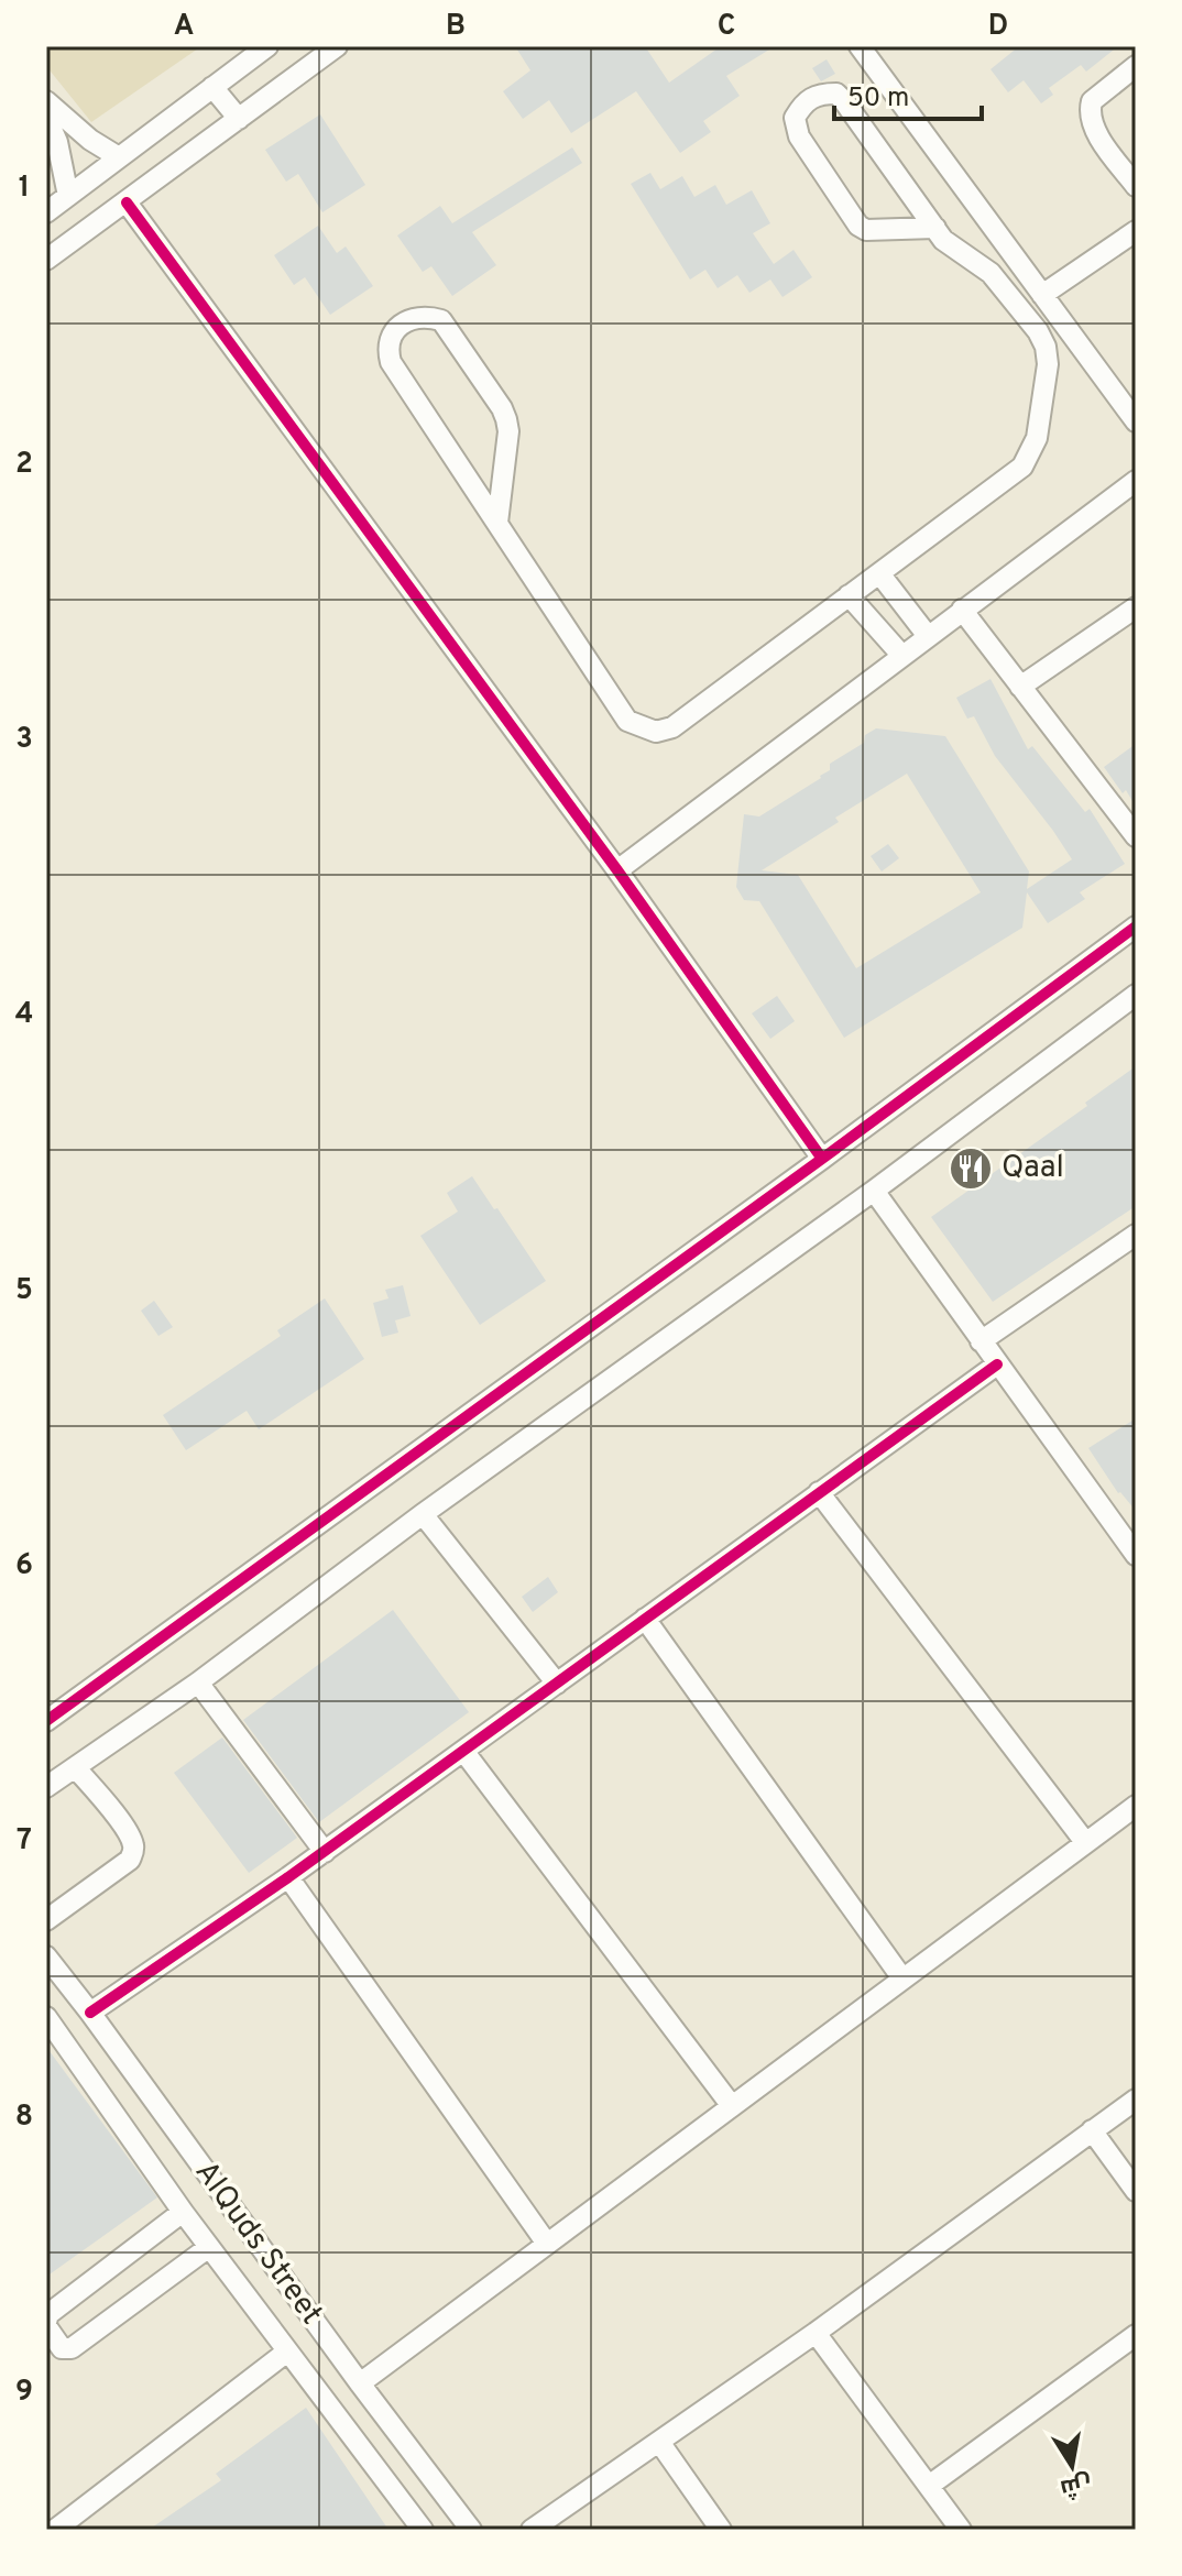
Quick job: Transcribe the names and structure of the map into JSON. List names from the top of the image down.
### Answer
{
  "streets": {
    "street": ["AlQuds Street"]
  },
  "places": {
    "restaurant": ["Qaal"]
  },
  "scale_bar": "50 m",
  "north": "bottom",
  "grid": {
    "columns": [
      "A",
      "B",
      "C",
      "D"
    ],
    "rows": [
      "1",
      "2",
      "3",
      "4",
      "5",
      "6",
      "7",
      "8",
      "9"
    ]
  }
}
